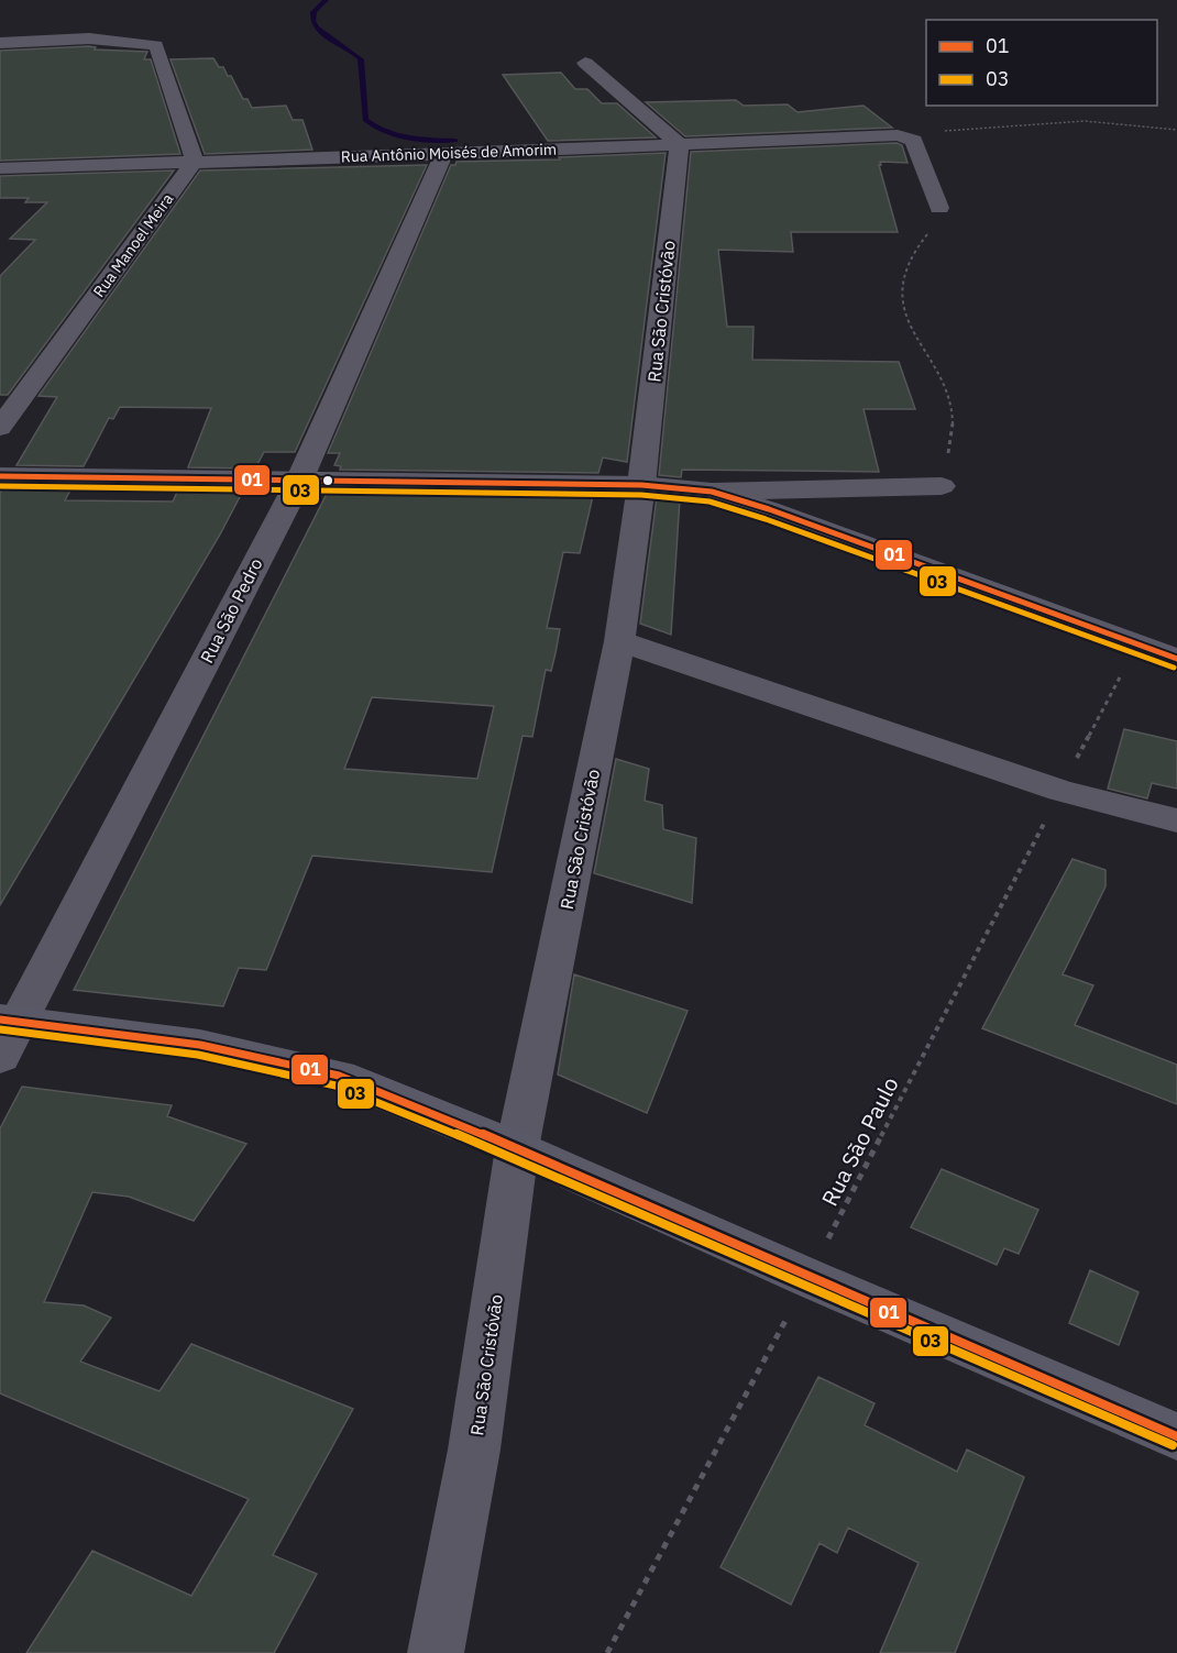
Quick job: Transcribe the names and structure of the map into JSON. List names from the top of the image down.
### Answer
{
  "streets": {
    "street": [
      "Rua Antônio Moisés de Amorim",
      "Rua Manoel Meira",
      "Rua São Cristóvão",
      "Rua São Pedro"
    ],
    "path": ["Rua São Paulo"]
  },
  "crossings": [
    ["Rua Antônio Moisés de Amorim", "Rua Manoel Meira"],
    ["Rua Antônio Moisés de Amorim", "Rua São Cristóvão"],
    ["Rua Antônio Moisés de Amorim", "Rua São Pedro"]
  ],
  "lines": ["transit line 01", "transit line 03"],
  "legend": ["01", "03"]
}
